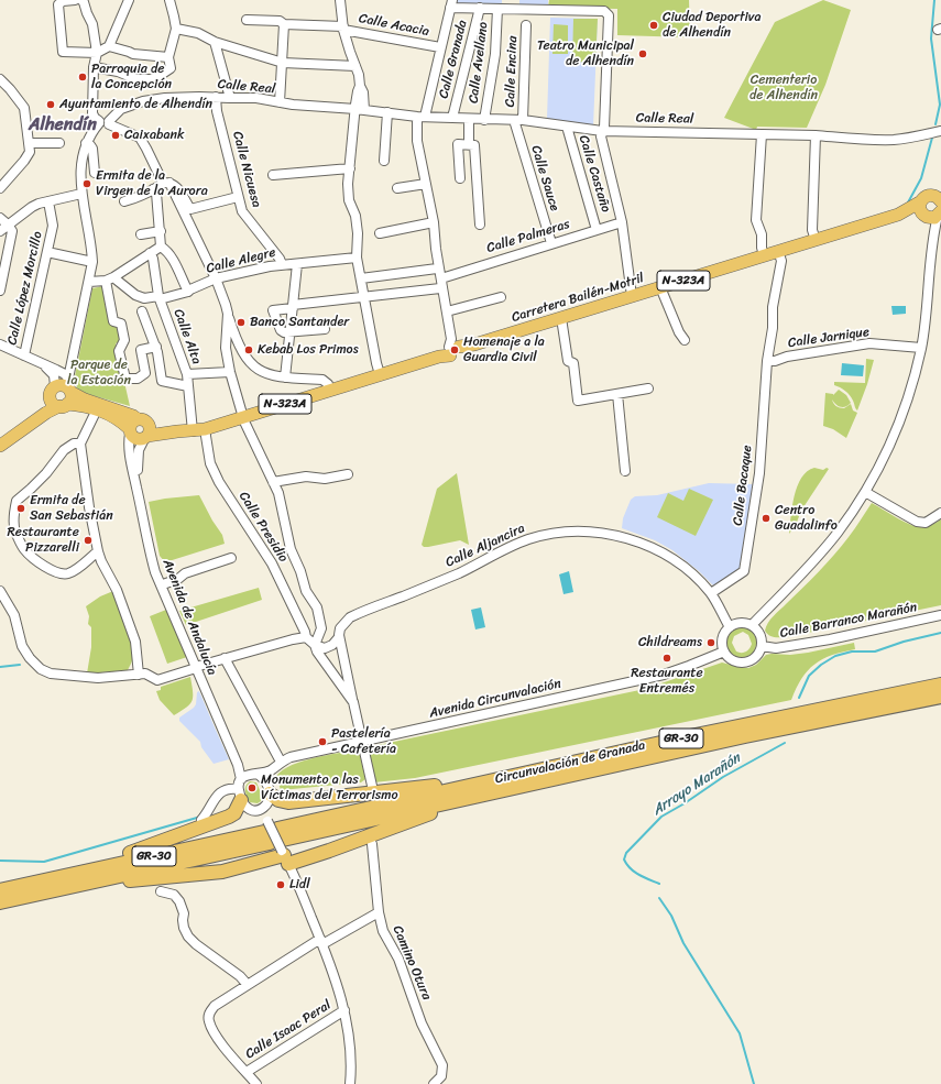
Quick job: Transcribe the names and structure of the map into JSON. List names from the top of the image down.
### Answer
{
  "streets": {
    "highway": ["GR-30", "Circunvalación de Granada"],
    "main road": ["N-323A", "Carretera Bailén-Motril"],
    "street": [
      "Calle Acacia",
      "Calle Granada",
      "Calle Avellano",
      "Calle Encina",
      "Calle Real",
      "Calle Nicuesa",
      "Calle Castaño",
      "Calle Sauce",
      "Calle Palmeras",
      "Calle Alegre",
      "Calle López Morcillo",
      "Calle Alta",
      "Calle Jarnique",
      "Calle Bacaque",
      "Calle Presidio",
      "Calle Aljancira",
      "Avenida de Andalucía",
      "Calle Barranco Marañón",
      "Avenida Circunvalación",
      "Camino Otura",
      "Calle Isaac Peral"
    ]
  },
  "crossings": [
    ["Calle Granada", "Calle Real"],
    ["Calle Avellano", "Calle Real"],
    ["Calle Encina", "Calle Real"],
    ["Calle Encina", "Calle Sauce"],
    ["Calle Real", "Calle Nicuesa"],
    ["Calle Real", "Calle Castaño"],
    ["Calle Real", "Calle Sauce"],
    ["Calle Nicuesa", "Calle Alegre"],
    ["Calle Castaño", "Calle Palmeras"],
    ["Calle Sauce", "Calle Palmeras"],
    ["Calle Alegre", "Calle Alta"],
    ["N-323A", "Carretera Bailén-Motril"],
    ["N-323A", "Avenida de Andalucía"],
    ["Carretera Bailén-Motril", "Calle Alta"],
    ["Carretera Bailén-Motril", "Calle Bacaque"],
    ["Carretera Bailén-Motril", "Calle Presidio"],
    ["Carretera Bailén-Motril", "Avenida de Andalucía"],
    ["Calle Jarnique", "Calle Bacaque"],
    ["Calle Bacaque", "Calle Aljancira"],
    ["Calle Aljancira", "Calle Barranco Marañón"],
    ["Calle Aljancira", "Avenida Circunvalación"],
    ["Avenida de Andalucía", "Avenida Circunvalación"],
    ["Calle Barranco Marañón", "Avenida Circunvalación"]
  ],
  "districts": ["Alhendín"],
  "water": ["Arroyo Marañón"],
  "parks": ["Cementerio de Alhendín", "Parque de la Estación"],
  "places": [
    "Ciudad Deportiva de Alhendín",
    "Teatro Municipal de Alhendín",
    "Parroquia de la Concepción",
    "Ayuntamiento de Alhendín",
    "Caixabank",
    "Ermita de la Virgen de la Aurora",
    "Banco Santander",
    "Kebab Los Primos",
    "Homenaje a la Guardia Civil",
    "Ermita de San Sebastián",
    "Centro Guadalinfo",
    "Restaurante Pizzarelli",
    "Childreams",
    "Restaurante Entremés",
    "Pastelería - Cafetería",
    "Monumento a las Víctimas del Terrorismo",
    "Lidl"
  ]
}
